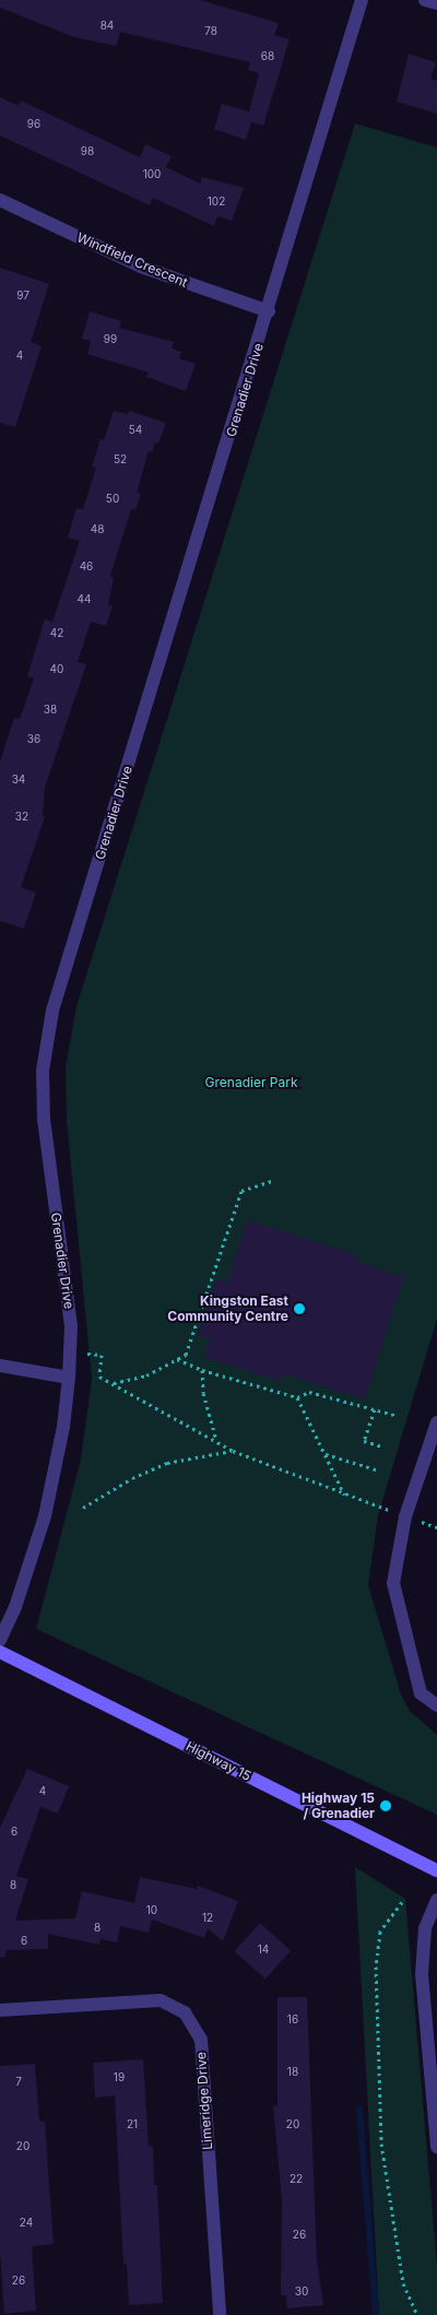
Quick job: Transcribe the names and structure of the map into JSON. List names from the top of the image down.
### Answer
{
  "streets": {
    "main road": ["Highway 15"],
    "street": ["Windfield Crescent", "Grenadier Drive", "Limeridge Drive"]
  },
  "crossings": [
    ["Windfield Crescent", "Grenadier Drive"]
  ],
  "parks": ["Grenadier Park"],
  "places": ["Kingston East Community Centre", "Highway 15 / Grenadier"],
  "house_numbers": [
    "84",
    "78",
    "68",
    "96",
    "98",
    "100",
    "102",
    "97",
    "99",
    "4",
    "54",
    "52",
    "50",
    "48",
    "46",
    "44",
    "42",
    "40",
    "38",
    "36",
    "34",
    "32",
    "4",
    "6",
    "8",
    "10",
    "12",
    "8",
    "6",
    "14",
    "16",
    "18",
    "19",
    "7",
    "21",
    "20",
    "20",
    "22",
    "24",
    "26",
    "26",
    "30"
  ]
}
